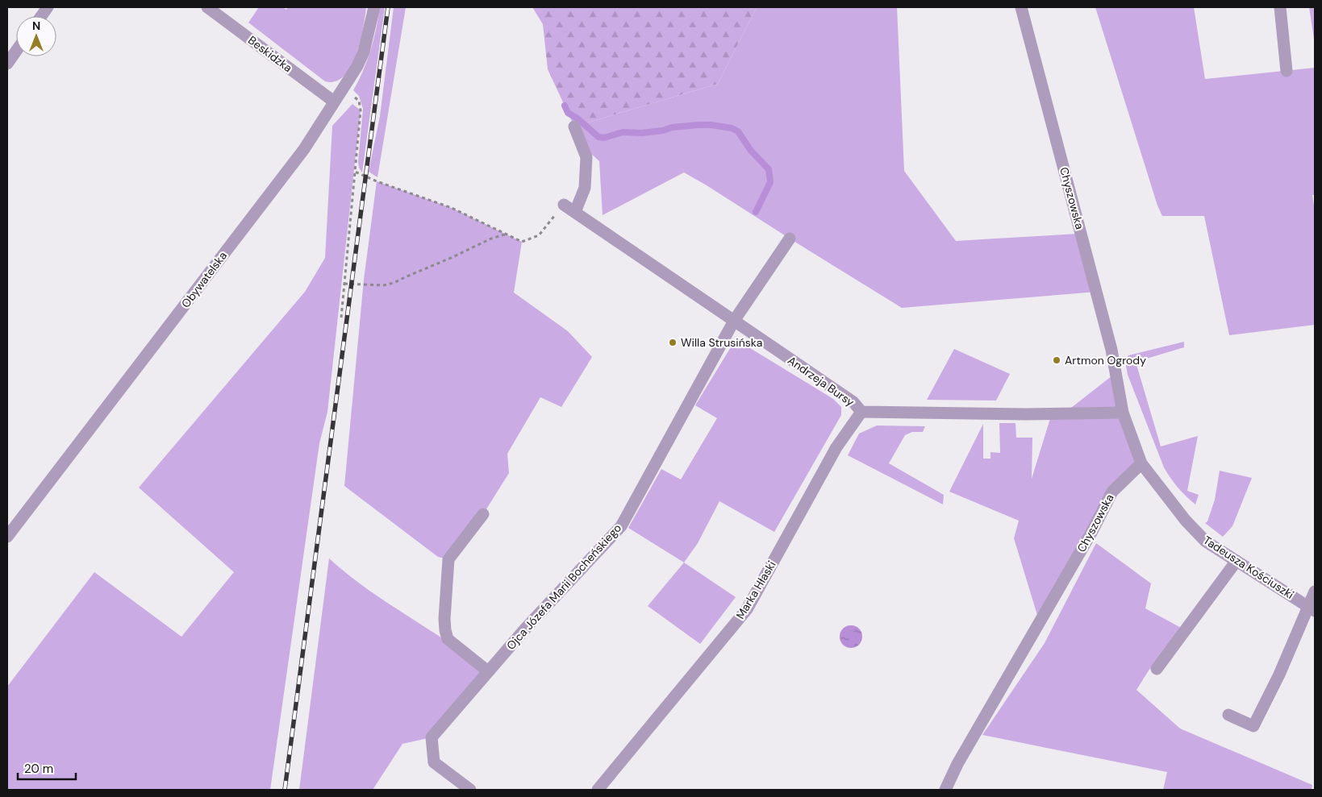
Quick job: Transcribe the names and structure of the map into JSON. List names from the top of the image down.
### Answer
{
  "streets": {
    "street": [
      "Beskidzka",
      "Chyszowska",
      "Obywatelska",
      "Andrzeja Bursy",
      "Tadeusza Kościuszki",
      "Ojca Józefa Marii Bocheńskiego",
      "Marka Hłaski"
    ]
  },
  "crossings": [
    ["Beskidzka", "Obywatelska"],
    ["Chyszowska", "Andrzeja Bursy"],
    ["Chyszowska", "Tadeusza Kościuszki"],
    ["Andrzeja Bursy", "Ojca Józefa Marii Bocheńskiego"],
    ["Andrzeja Bursy", "Marka Hłaski"]
  ],
  "places": ["Willa Strusińska", "Artmon Ogrody"],
  "scale_bar": "20 m",
  "north": "top"
}
